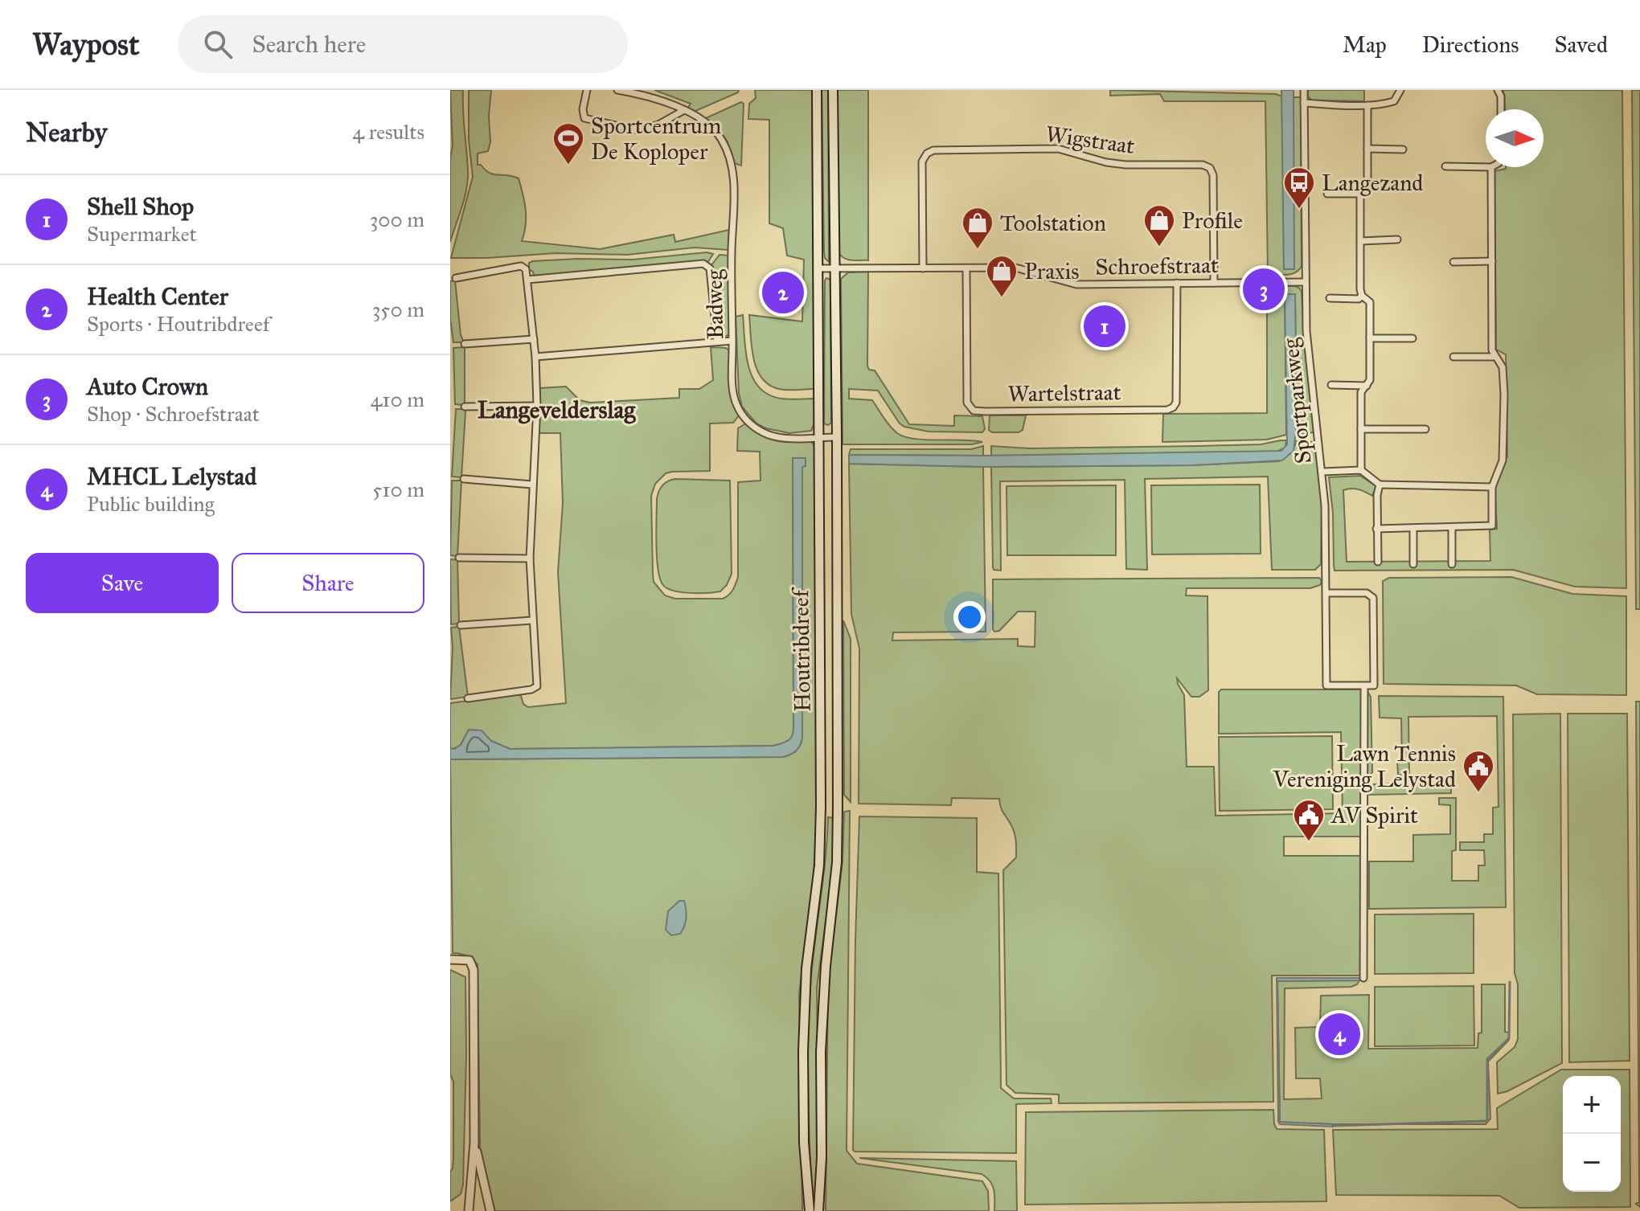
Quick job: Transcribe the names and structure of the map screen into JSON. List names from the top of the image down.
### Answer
{
  "streets": {
    "main road": ["Houtribdreef"],
    "street": [
      "Wigstraat",
      "Schroefstraat",
      "Badweg",
      "Wartelstraat",
      "Sportparkweg"
    ]
  },
  "crossings": [
    ["Wigstraat", "Schroefstraat"],
    ["Schroefstraat", "Wartelstraat"],
    ["Schroefstraat", "Sportparkweg"],
    ["Schroefstraat", "Houtribdreef"],
    ["Badweg", "Houtribdreef"]
  ],
  "districts": ["Langevelderslag"],
  "places": {
    "sports": ["Sportcentrum De Koploper"],
    "bus stop": ["Langezand"],
    "shop": ["Profile", "Toolstation", "Praxis"],
    "public building": ["Lawn Tennis Vereniging Lelystad", "AV Spirit"]
  },
  "north": "right",
  "page": {
    "header": "Waypost",
    "search": "Search here",
    "nav": ["Map", "Directions", "Saved"],
    "heading": ["Nearby", "4 results"],
    "list": [
      {
        "mark": "1",
        "name": "Shell Shop",
        "note": "Supermarket",
        "value": "300 m"
      },
      {
        "mark": "2",
        "name": "Health Center",
        "note": "Sports · Houtribdreef",
        "value": "350 m"
      },
      {
        "mark": "3",
        "name": "Auto Crown",
        "note": "Shop · Schroefstraat",
        "value": "410 m"
      },
      {
        "mark": "4",
        "name": "MHCL Lelystad",
        "note": "Public building",
        "value": "510 m"
      }
    ],
    "pins": [
      "3",
      "2",
      "1",
      "4"
    ],
    "buttons": ["Save", "Share"],
    "map_buttons": ["+", "−"]
  }
}
